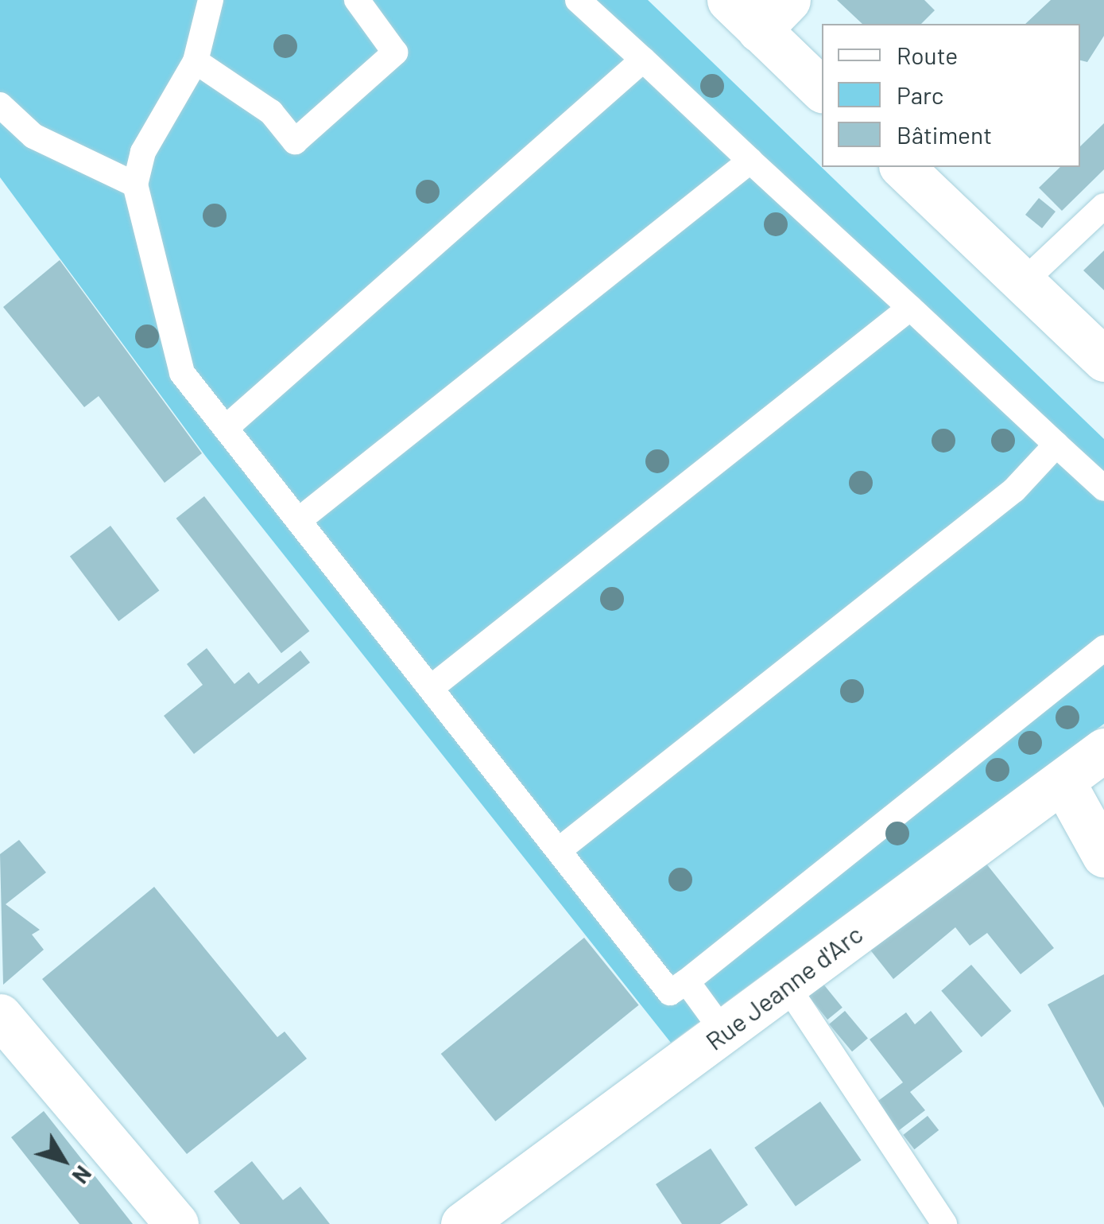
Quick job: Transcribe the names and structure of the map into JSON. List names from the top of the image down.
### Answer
{
  "streets": {
    "street": ["Rue Jeanne d'Arc"]
  },
  "legend": ["Route", "Parc", "Bâtiment"],
  "north": "bottom right"
}
